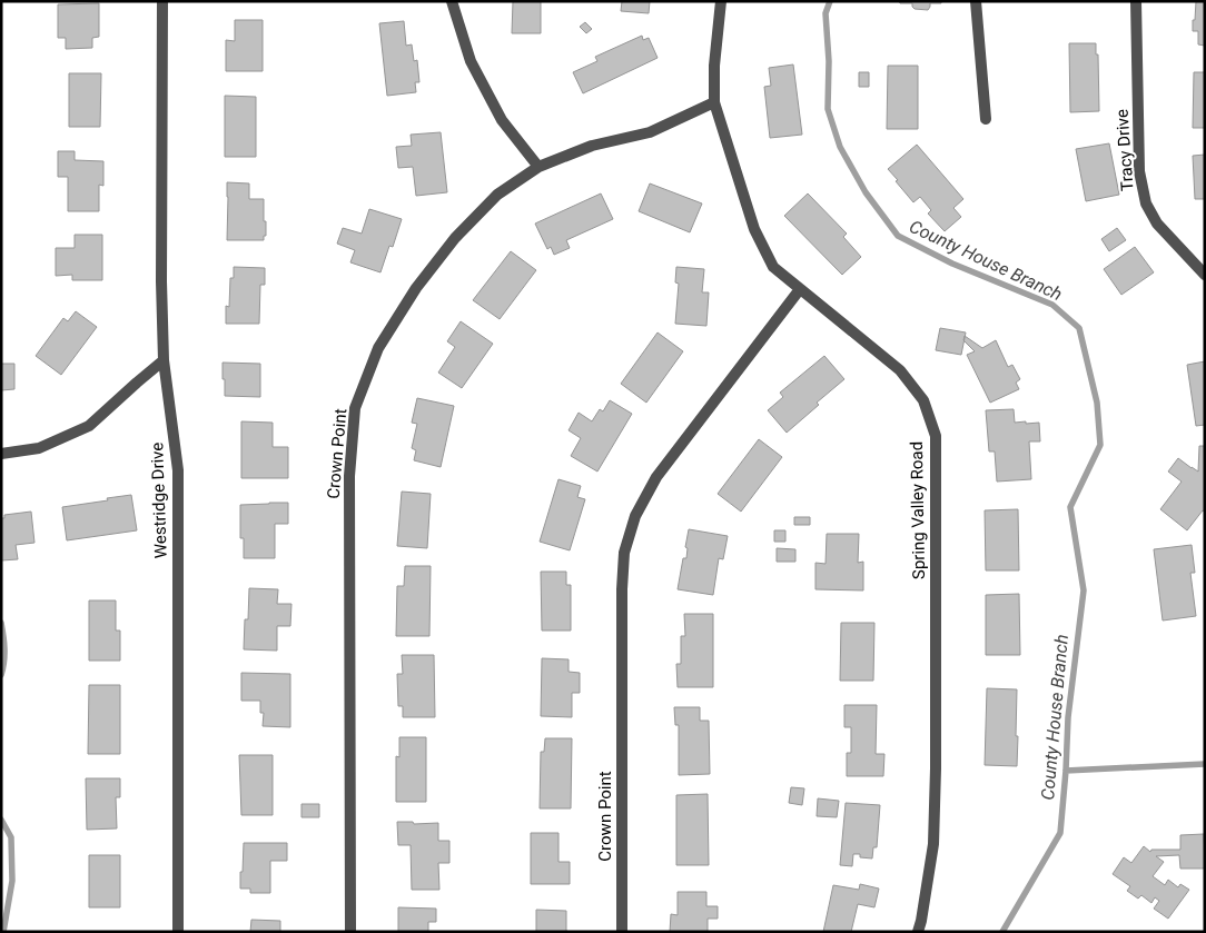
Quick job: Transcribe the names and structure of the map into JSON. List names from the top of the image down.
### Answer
{
  "streets": {
    "street": [
      "Tracy Drive",
      "Crown Point",
      "Westridge Drive",
      "Spring Valley Road"
    ]
  },
  "crossings": [
    ["Crown Point", "Spring Valley Road"]
  ],
  "water": ["County House Branch"]
}
